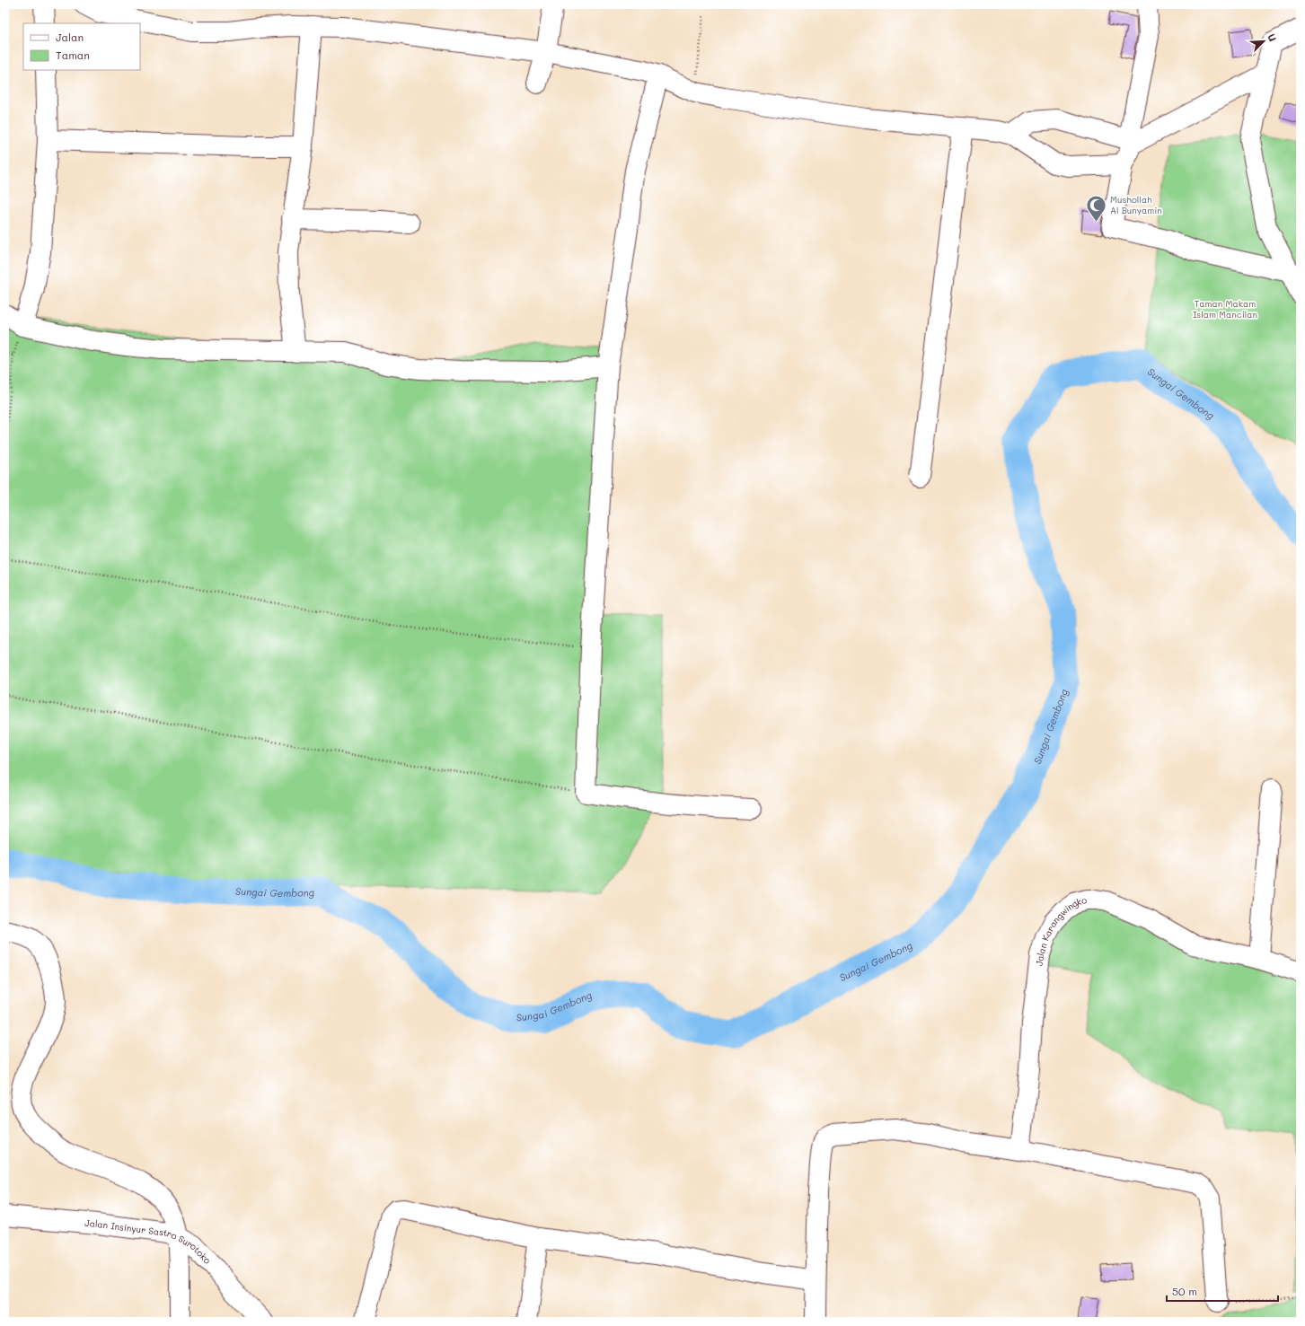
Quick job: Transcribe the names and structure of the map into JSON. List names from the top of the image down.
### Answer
{
  "streets": {
    "street": ["Jalan Karangwingko", "Jalan Insinyur Sastro Surotoko"]
  },
  "water": ["Sungai Gembong"],
  "parks": ["Taman Makam Islam Mancilan"],
  "places": {
    "mosque": ["Mushollah Al Bunyamin"]
  },
  "legend": ["Jalan", "Taman"],
  "scale_bar": "50 m",
  "north": "top right"
}
